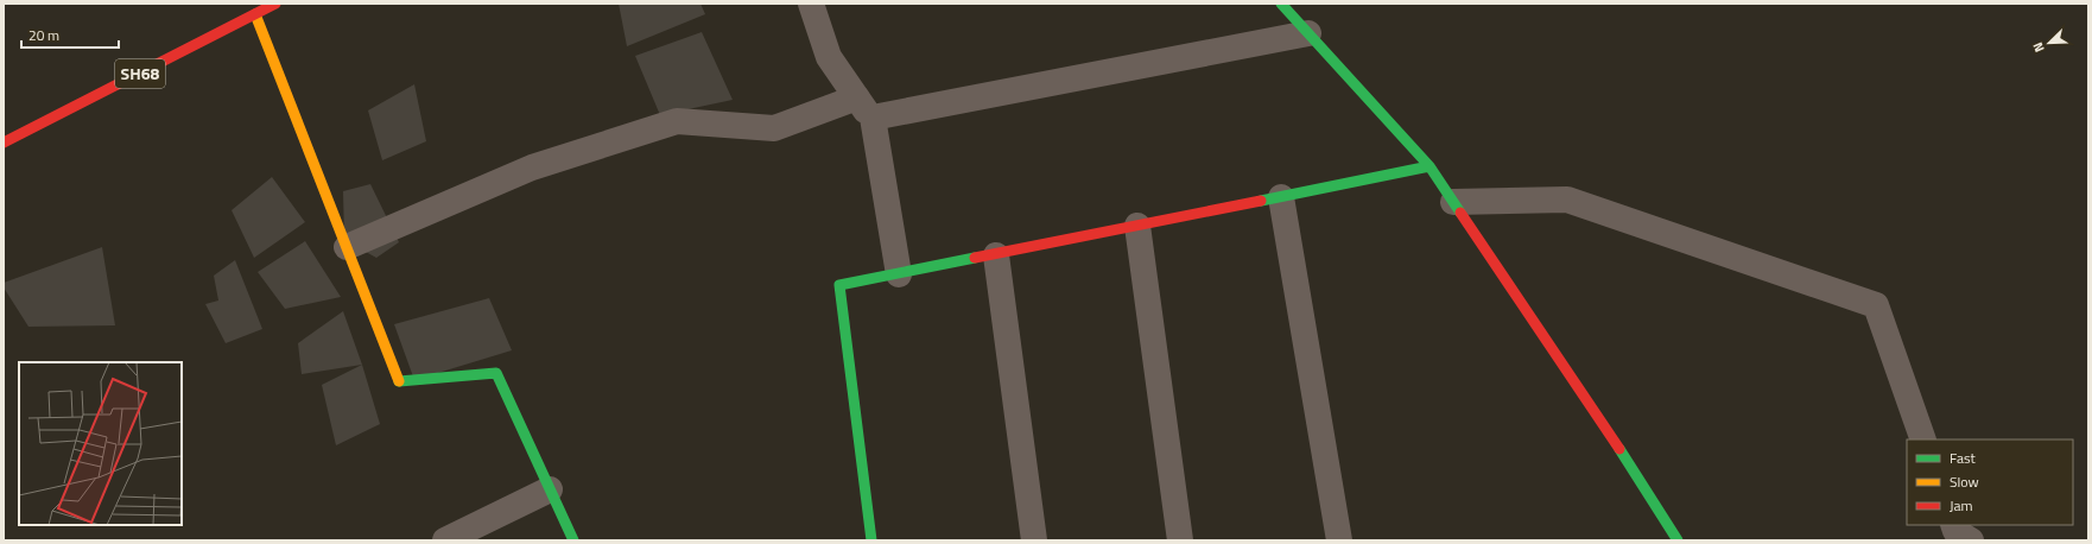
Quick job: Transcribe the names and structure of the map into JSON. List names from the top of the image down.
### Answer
{
  "streets": {
    "street": ["SH68"]
  },
  "legend": ["Fast", "Slow", "Jam"],
  "scale_bar": "20 m",
  "north": "bottom left"
}
